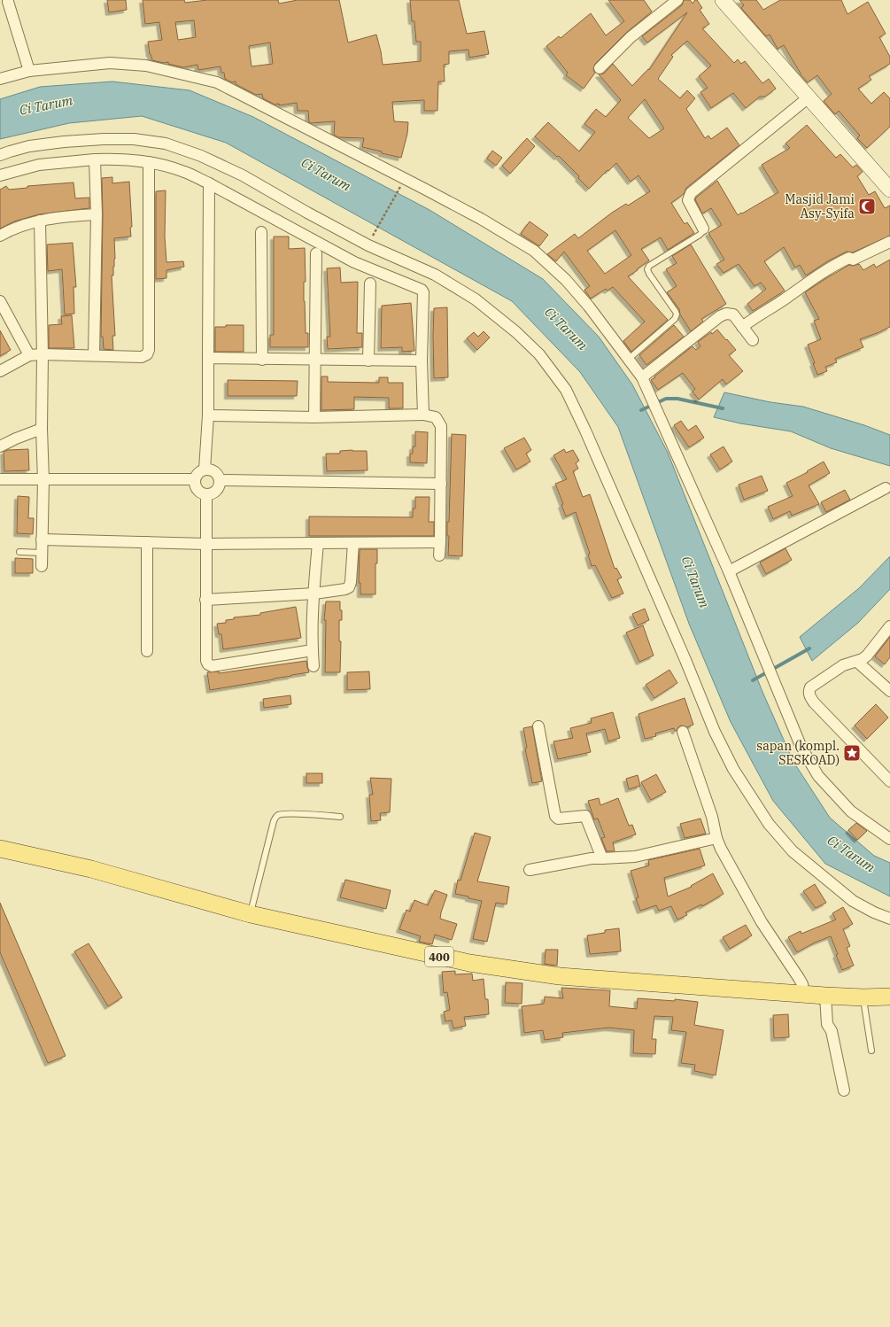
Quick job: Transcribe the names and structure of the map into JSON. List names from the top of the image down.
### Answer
{
  "streets": {
    "main road": ["400"]
  },
  "water": ["Ci Tarum"],
  "places": {
    "mosque": ["Masjid Jami Asy-Syifa"],
    "place": ["sapan (kompl. SESKOAD)"]
  }
}
